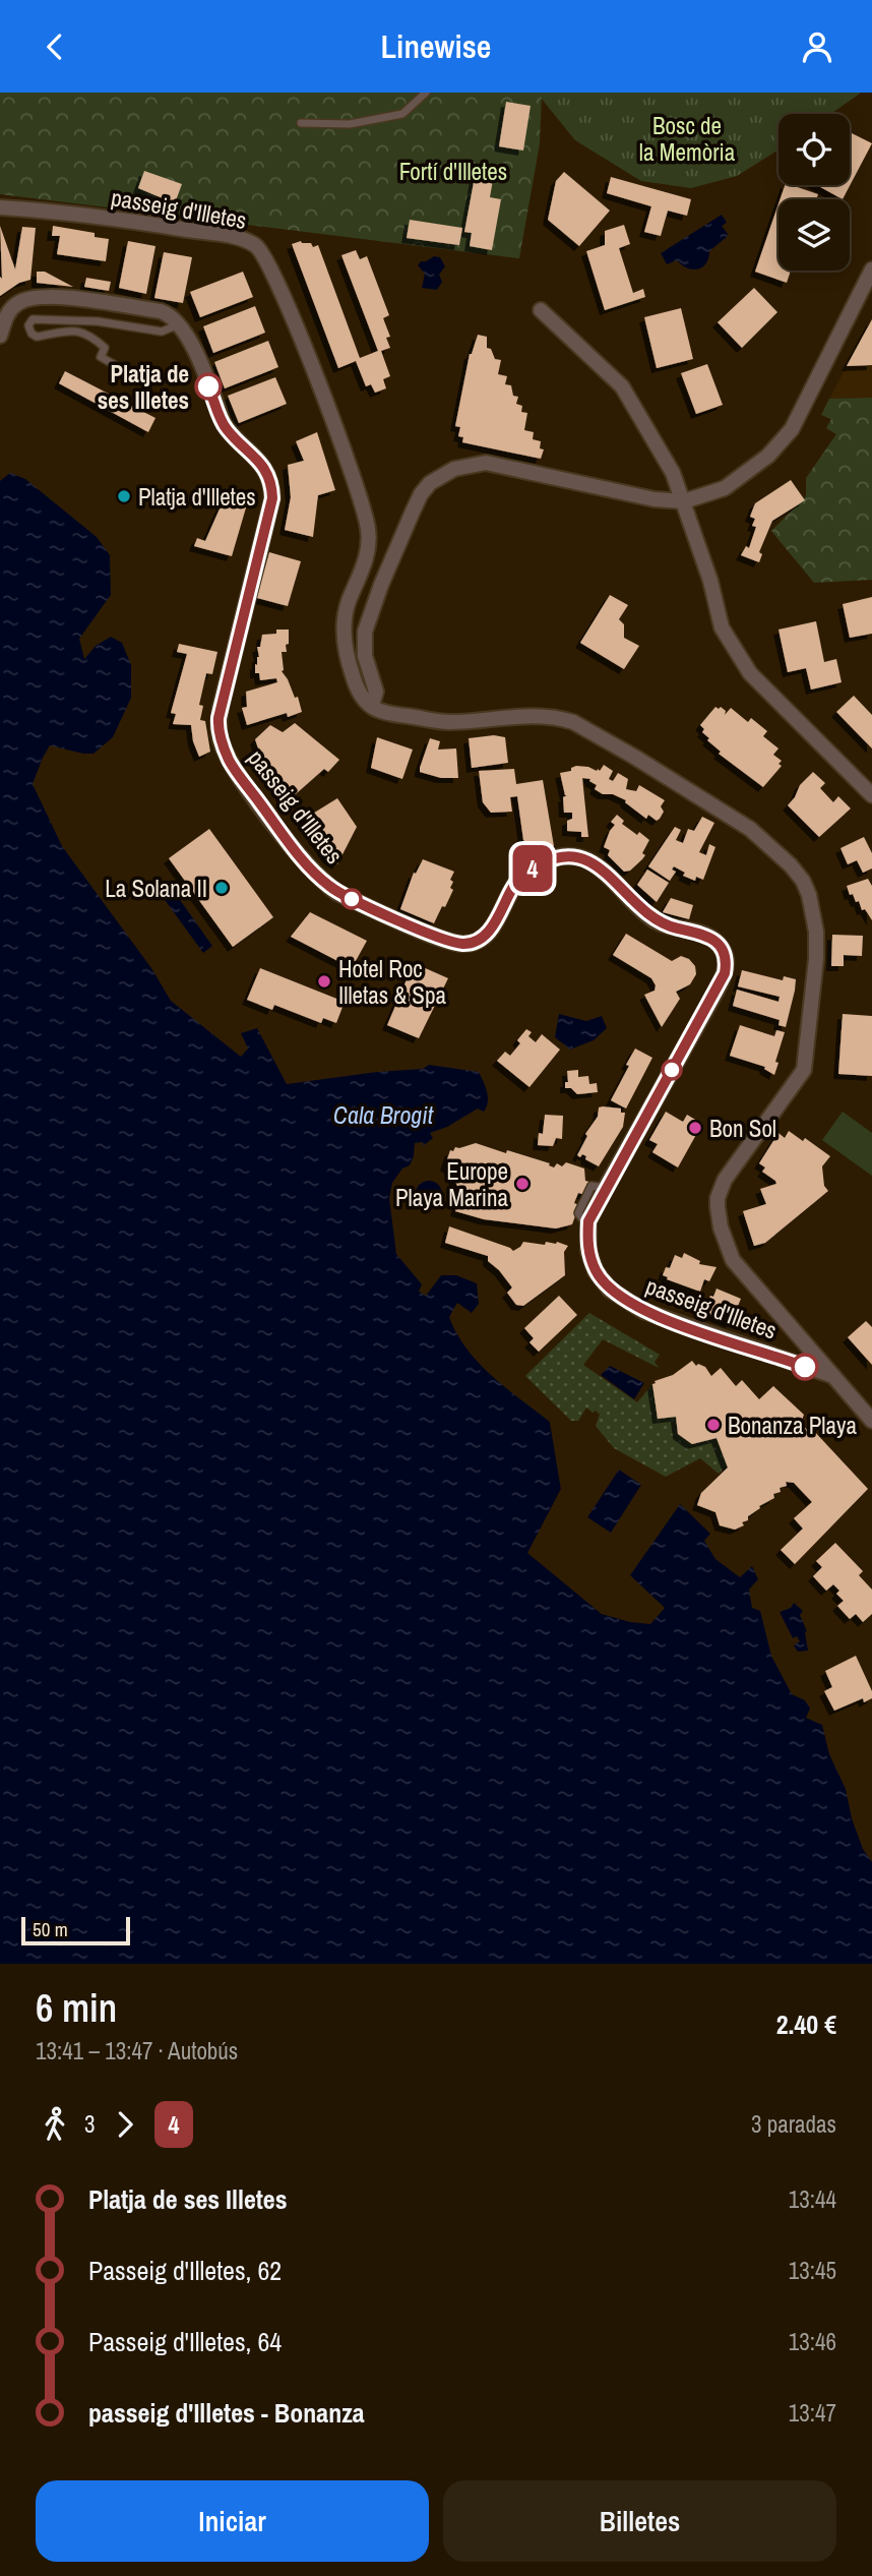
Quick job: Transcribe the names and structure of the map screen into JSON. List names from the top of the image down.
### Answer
{
  "streets": {
    "street": ["passeig d'Illetes"]
  },
  "water": ["Cala Brogit"],
  "parks": ["Bosc de la Memòria", "Fortí d'Illetes"],
  "places": [
    "Platja de ses Illetes",
    "Platja d'Illetes",
    "La Solana II",
    "Hotel Roc Illetas & Spa",
    "Bon Sol",
    "Europe Playa Marina",
    "Bonanza Playa"
  ],
  "lines": ["bus line 4"],
  "scale_bar": "50 m",
  "page": {
    "header": "Linewise",
    "on_map": "4",
    "scale": "50 m",
    "heading": ["6 min", "13:41 – 13:47 · Autobús", "2.40 €"],
    "legs": ["3", "4", "3 paradas"],
    "list": [
      {
        "name": "Platja de ses Illetes",
        "value": "13:44"
      },
      {
        "name": "Passeig d'Illetes, 62",
        "value": "13:45"
      },
      {
        "name": "Passeig d'Illetes, 64",
        "value": "13:46"
      },
      {
        "name": "passeig d'Illetes - Bonanza",
        "value": "13:47"
      }
    ],
    "buttons": ["Iniciar", "Billetes"]
  }
}
